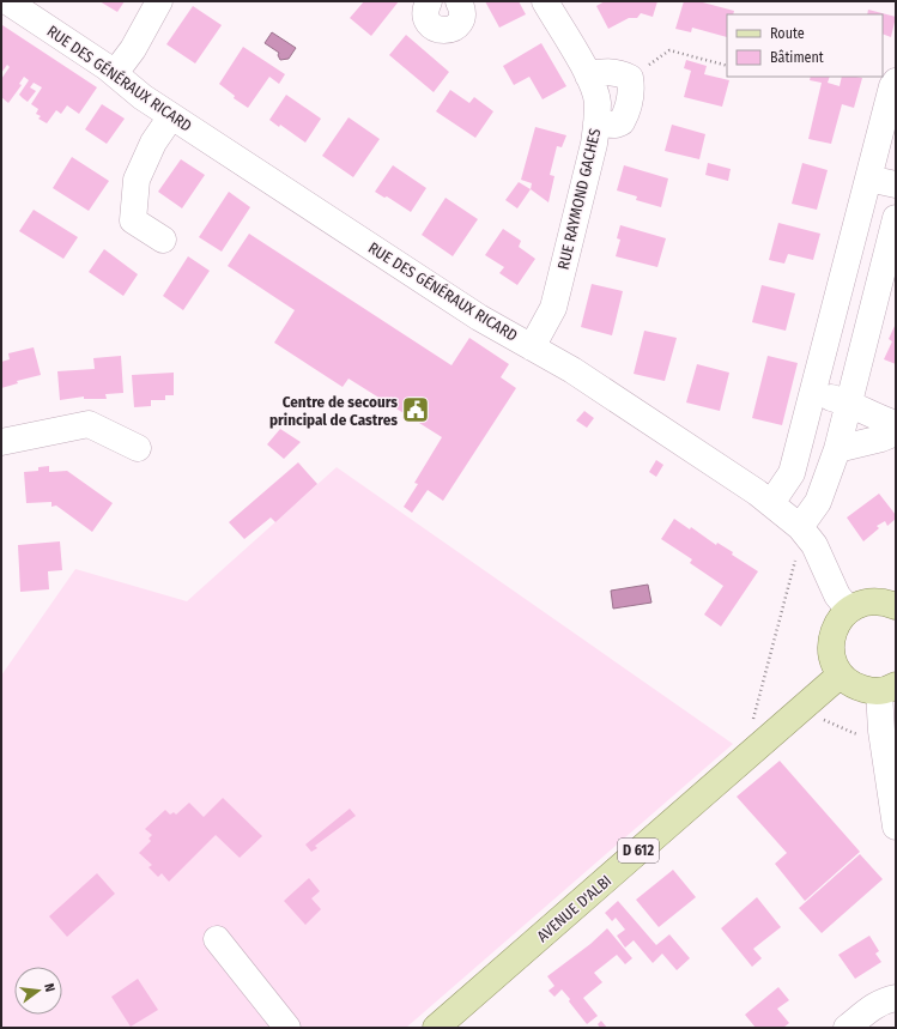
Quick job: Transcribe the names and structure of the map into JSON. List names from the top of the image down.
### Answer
{
  "streets": {
    "main road": ["D 612", "AVENUE D'ALBI"],
    "street": ["RUE DES GÉNÉRAUX RICARD", "RUE RAYMOND GACHES"]
  },
  "crossings": [
    ["RUE DES GÉNÉRAUX RICARD", "RUE RAYMOND GACHES"]
  ],
  "places": {
    "public building": ["Centre de secours principal de Castres"]
  },
  "legend": ["Route", "Bâtiment"],
  "north": "right"
}
